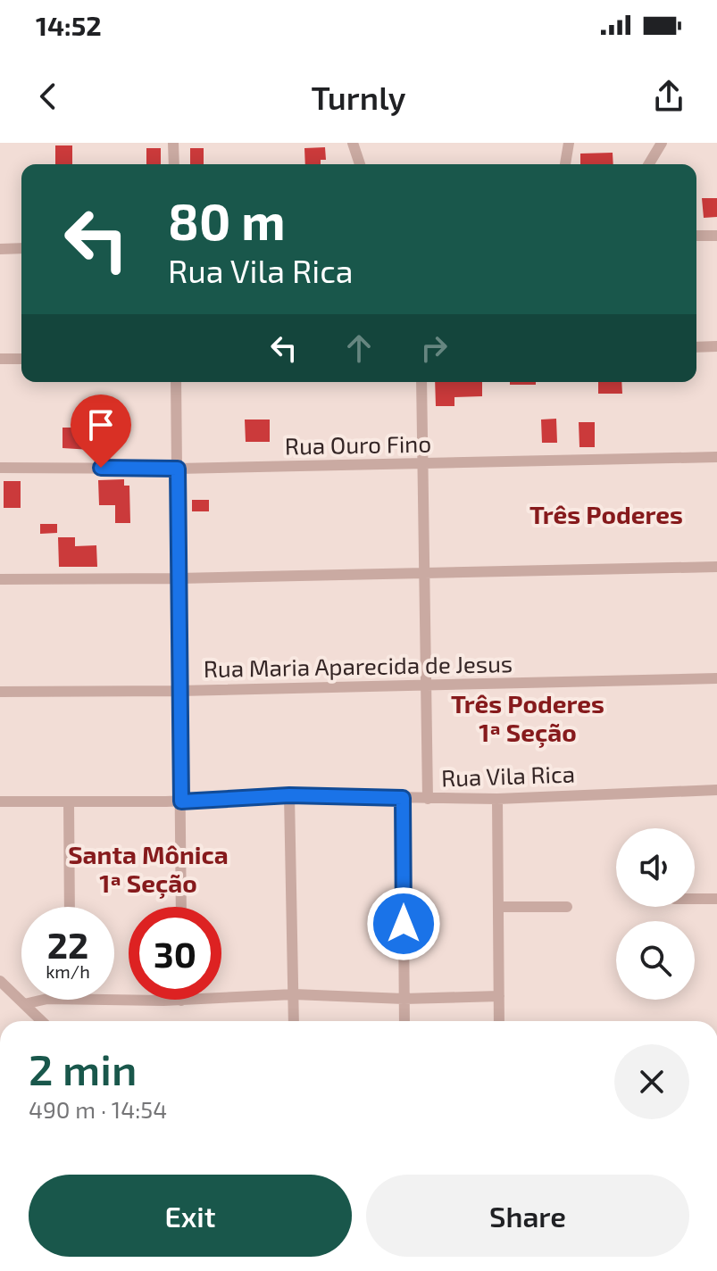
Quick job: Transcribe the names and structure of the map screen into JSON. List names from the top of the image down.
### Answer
{
  "streets": {
    "street": ["Rua Ouro Fino", "Rua Maria Aparecida de Jesus", "Rua Vila Rica"]
  },
  "districts": ["Três Poderes", "Três Poderes 1ª Seção", "Santa Mônica 1ª Seção"],
  "page": {
    "status": "14:52",
    "header": "Turnly",
    "turn": ["80 m", "Rua Vila Rica"],
    "speed": "22 km/h",
    "limit": "30",
    "heading": ["2 min", "490 m · 14:54"],
    "buttons": ["Exit", "Share"]
  }
}
